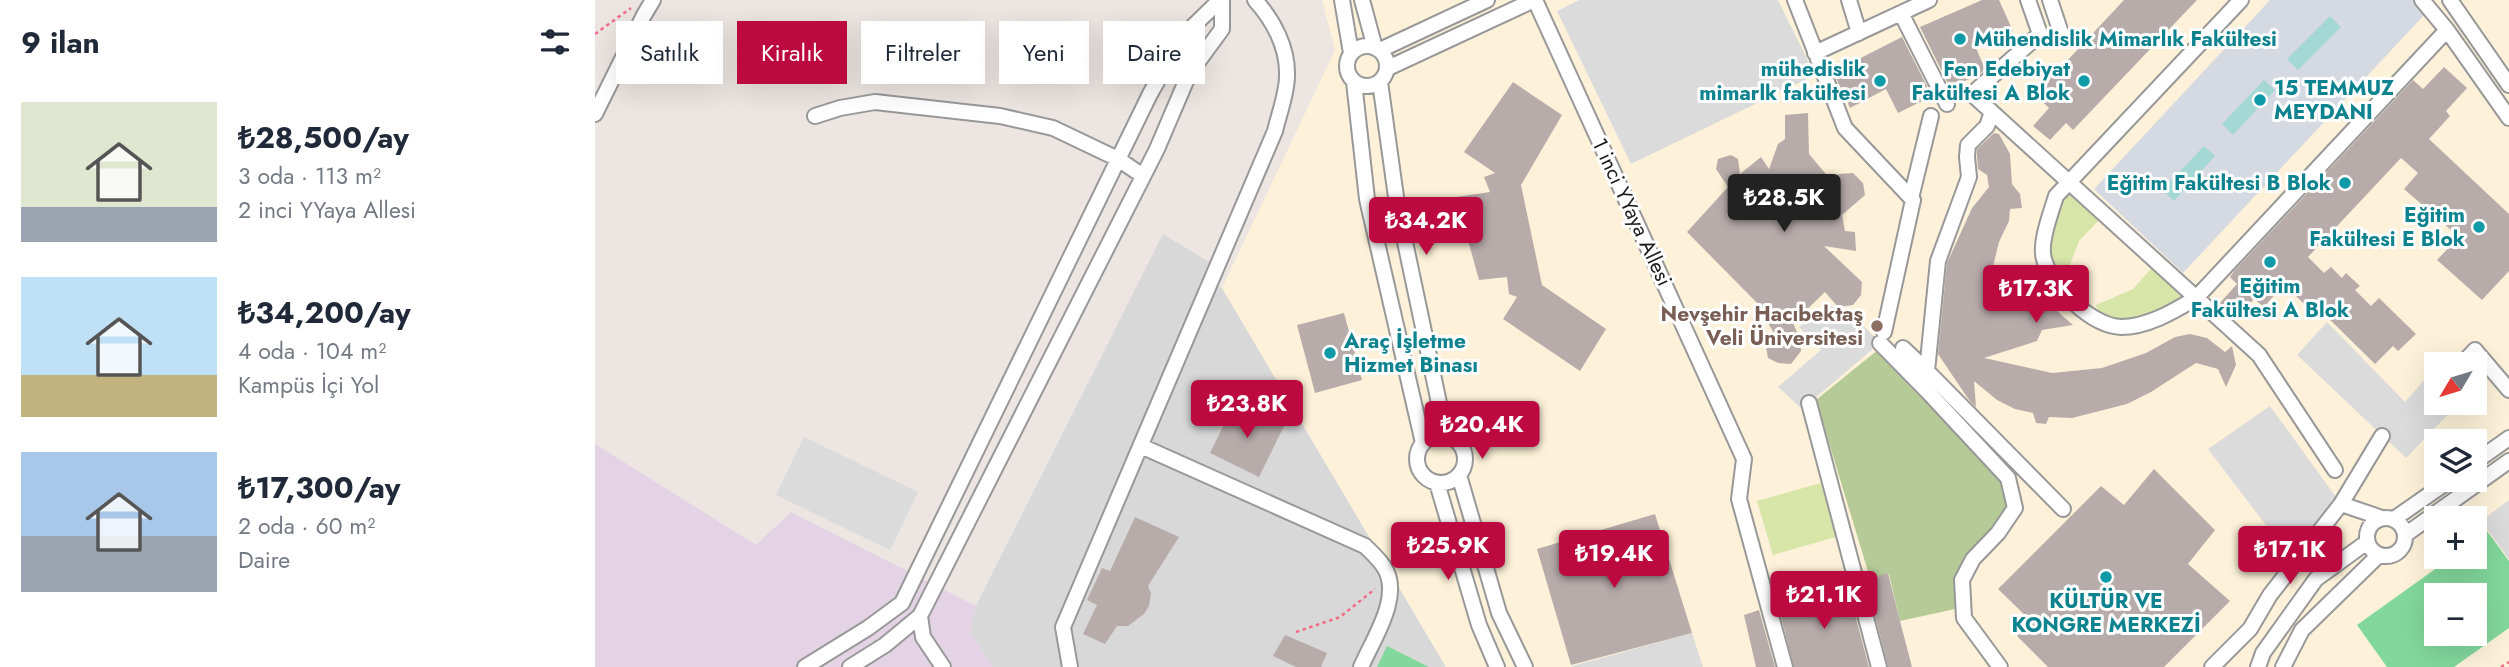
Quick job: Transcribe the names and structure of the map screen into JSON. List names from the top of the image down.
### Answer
{
  "streets": {
    "street": ["1 inci YYaya Allesi"]
  },
  "places": [
    "Mühendislik Mimarlık Fakültesi",
    "mühedislik mimarlk fakültesi",
    "Fen Edebiyat Fakültesi A Blok",
    "15 TEMMUZ MEYDANI",
    "Eğitim Fakültesi B Blok",
    "Eğitim Fakültesi E Blok",
    "Eğitim Fakültesi A Blok",
    "Nevşehir Hacıbektaş Veli Üniversitesi",
    "Araç İşletme Hizmet Binası",
    "KÜLTÜR VE KONGRE MERKEZİ"
  ],
  "north": "bottom left",
  "page": {
    "heading": "9 ilan",
    "chip": [
      "Satılık",
      "Kiralık",
      "Filtreler",
      "Yeni",
      "Daire"
    ],
    "list": [
      {
        "name": "₺28,500/ay",
        "note": "3 oda · 113 m² · 2 inci YYaya Allesi"
      },
      {
        "name": "₺34,200/ay",
        "note": "4 oda · 104 m² · Kampüs İçi Yol"
      },
      {
        "name": "₺17,300/ay",
        "note": "2 oda · 60 m² · Daire"
      }
    ],
    "price": [
      "₺28.5K",
      "₺34.2K",
      "₺17.3K",
      "₺23.8K",
      "₺20.4K",
      "₺25.9K",
      "₺17.1K",
      "₺19.4K",
      "₺21.1K"
    ],
    "map_buttons": ["+", "−"]
  }
}
